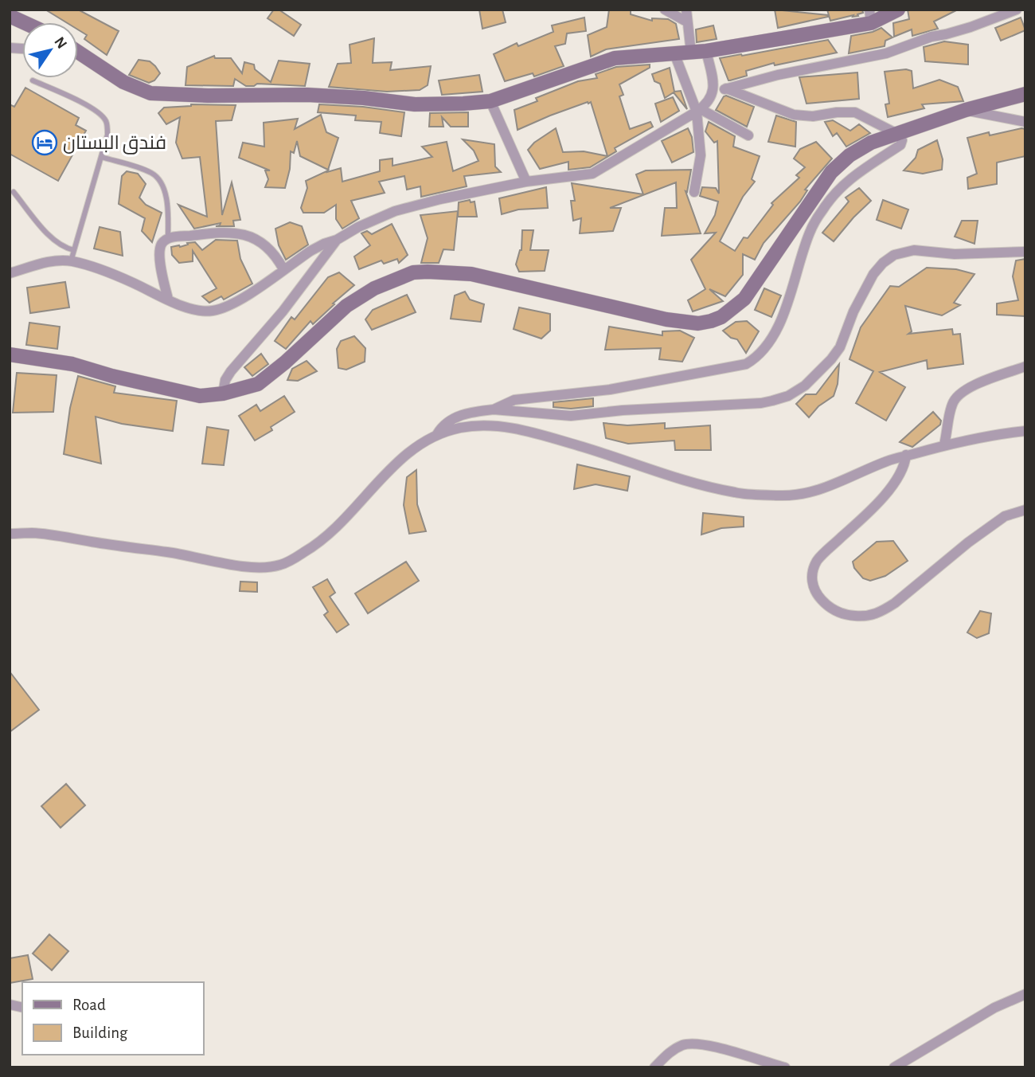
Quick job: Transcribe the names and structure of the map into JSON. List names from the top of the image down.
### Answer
{
  "places": {
    "hotel": ["فندق البستان"]
  },
  "legend": ["Road", "Building"],
  "north": "top right"
}
